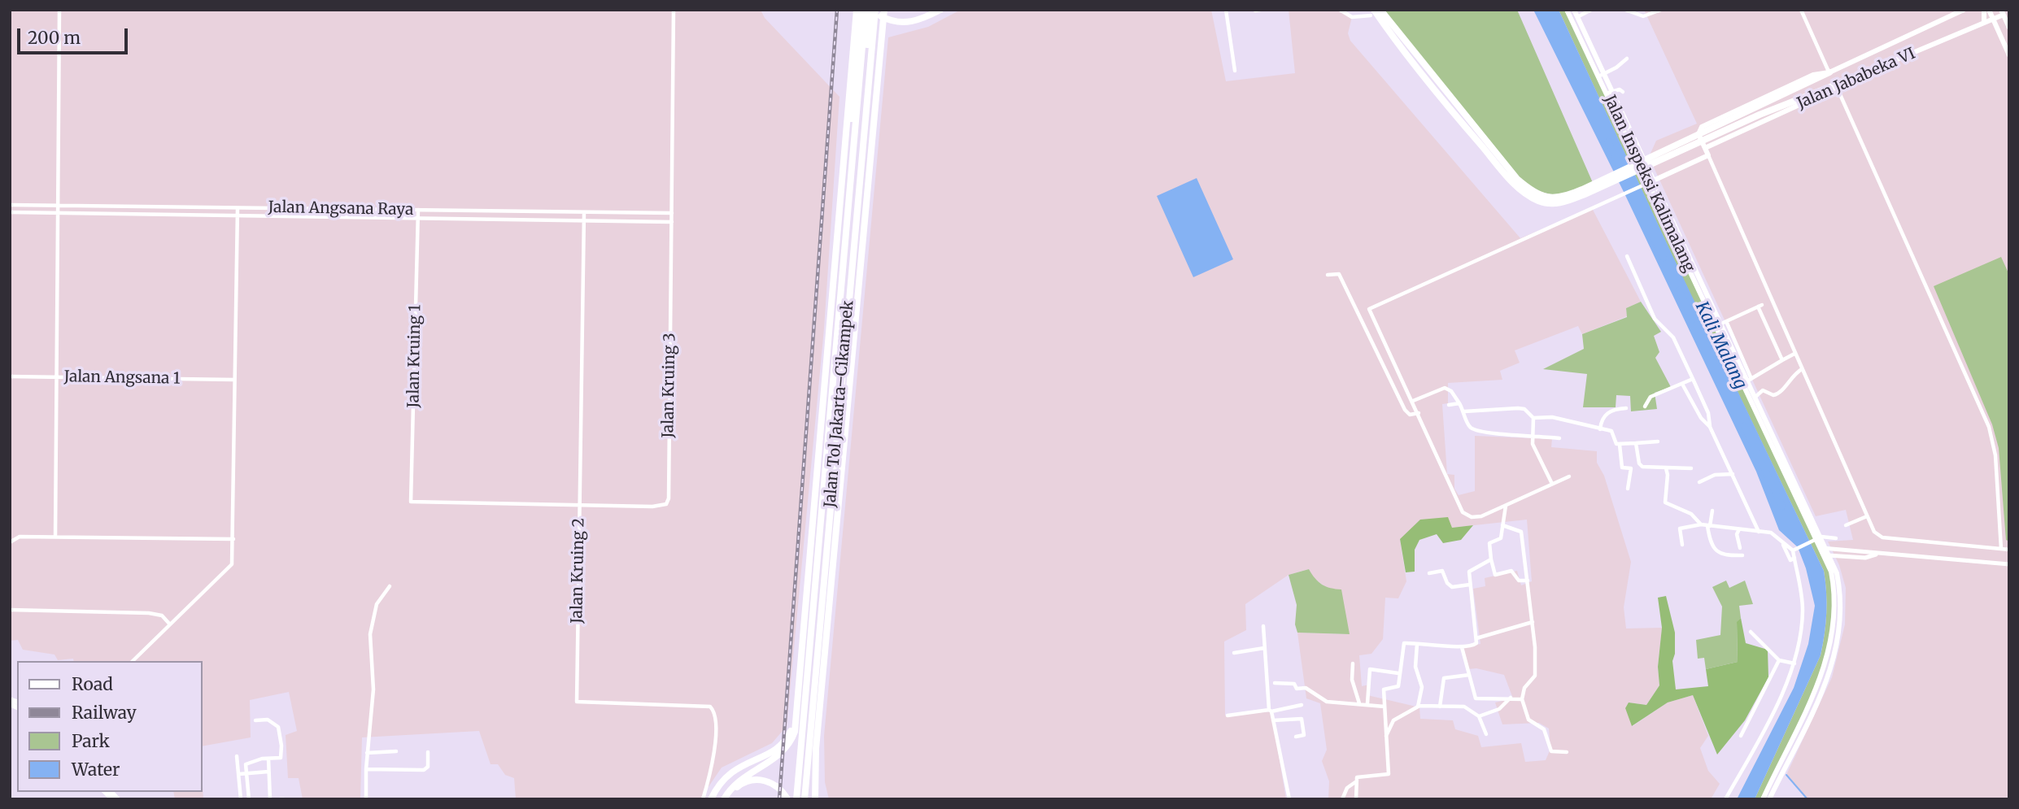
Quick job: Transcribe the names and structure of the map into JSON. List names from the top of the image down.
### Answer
{
  "streets": {
    "highway": ["Jalan Tol Jakarta–Cikampek"],
    "main road": ["Jalan Jababeka VI", "Jalan Inspeksi Kalimalang"],
    "street": [
      "Jalan Angsana Raya",
      "Jalan Kruing 1",
      "Jalan Angsana 1",
      "Jalan Kruing 3",
      "Jalan Kruing 2"
    ]
  },
  "crossings": [
    ["Jalan Angsana Raya", "Jalan Kruing 1"],
    ["Jalan Angsana Raya", "Jalan Kruing 3"],
    ["Jalan Angsana Raya", "Jalan Kruing 2"],
    ["Jalan Kruing 1", "Jalan Kruing 3"],
    ["Jalan Kruing 3", "Jalan Kruing 2"]
  ],
  "water": ["Kali Malang"],
  "legend": [
    "Road",
    "Railway",
    "Park",
    "Water"
  ],
  "scale_bar": "200 m"
}
